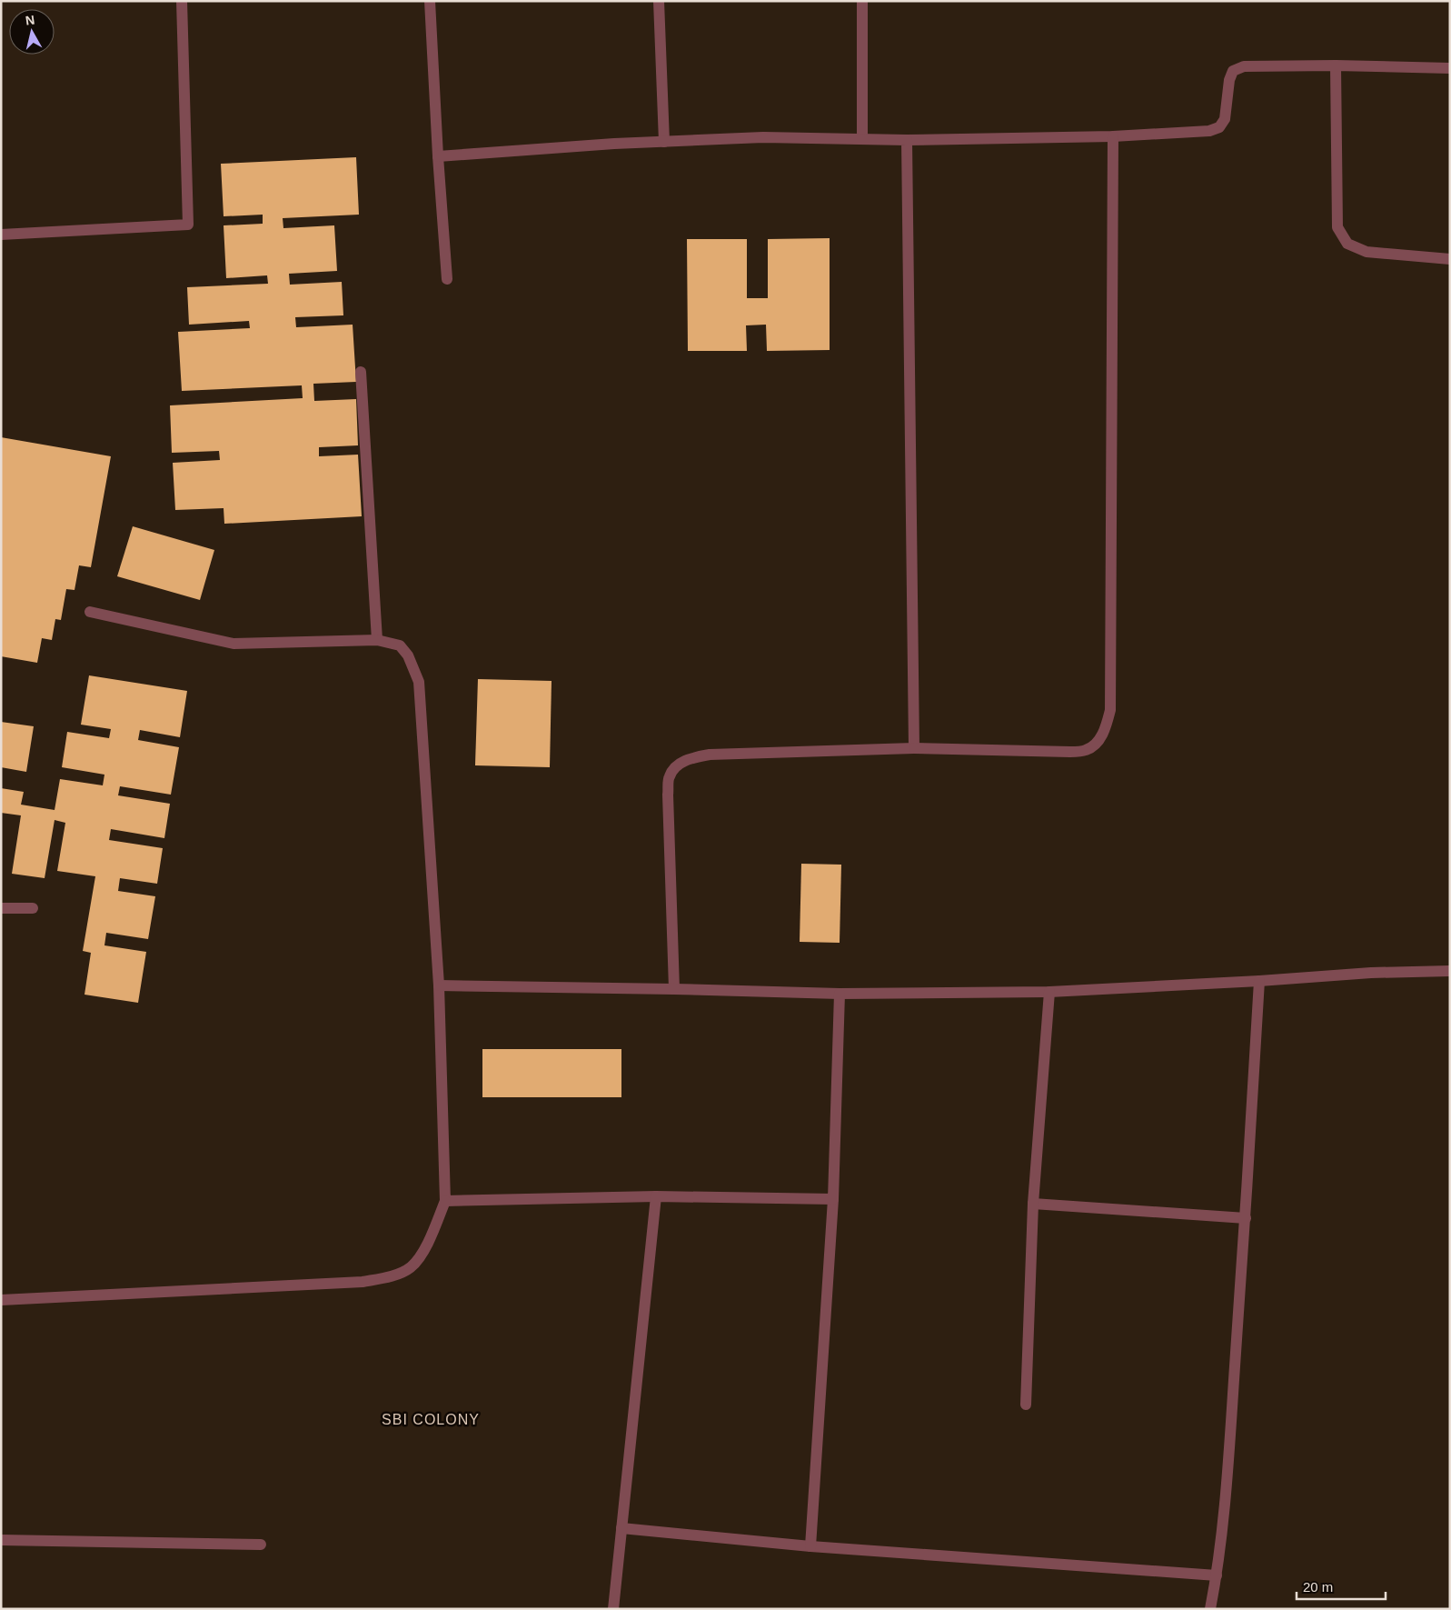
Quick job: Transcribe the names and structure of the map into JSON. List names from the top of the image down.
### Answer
{
  "districts": ["SBI COLONY"],
  "scale_bar": "20 m",
  "north": "top"
}
